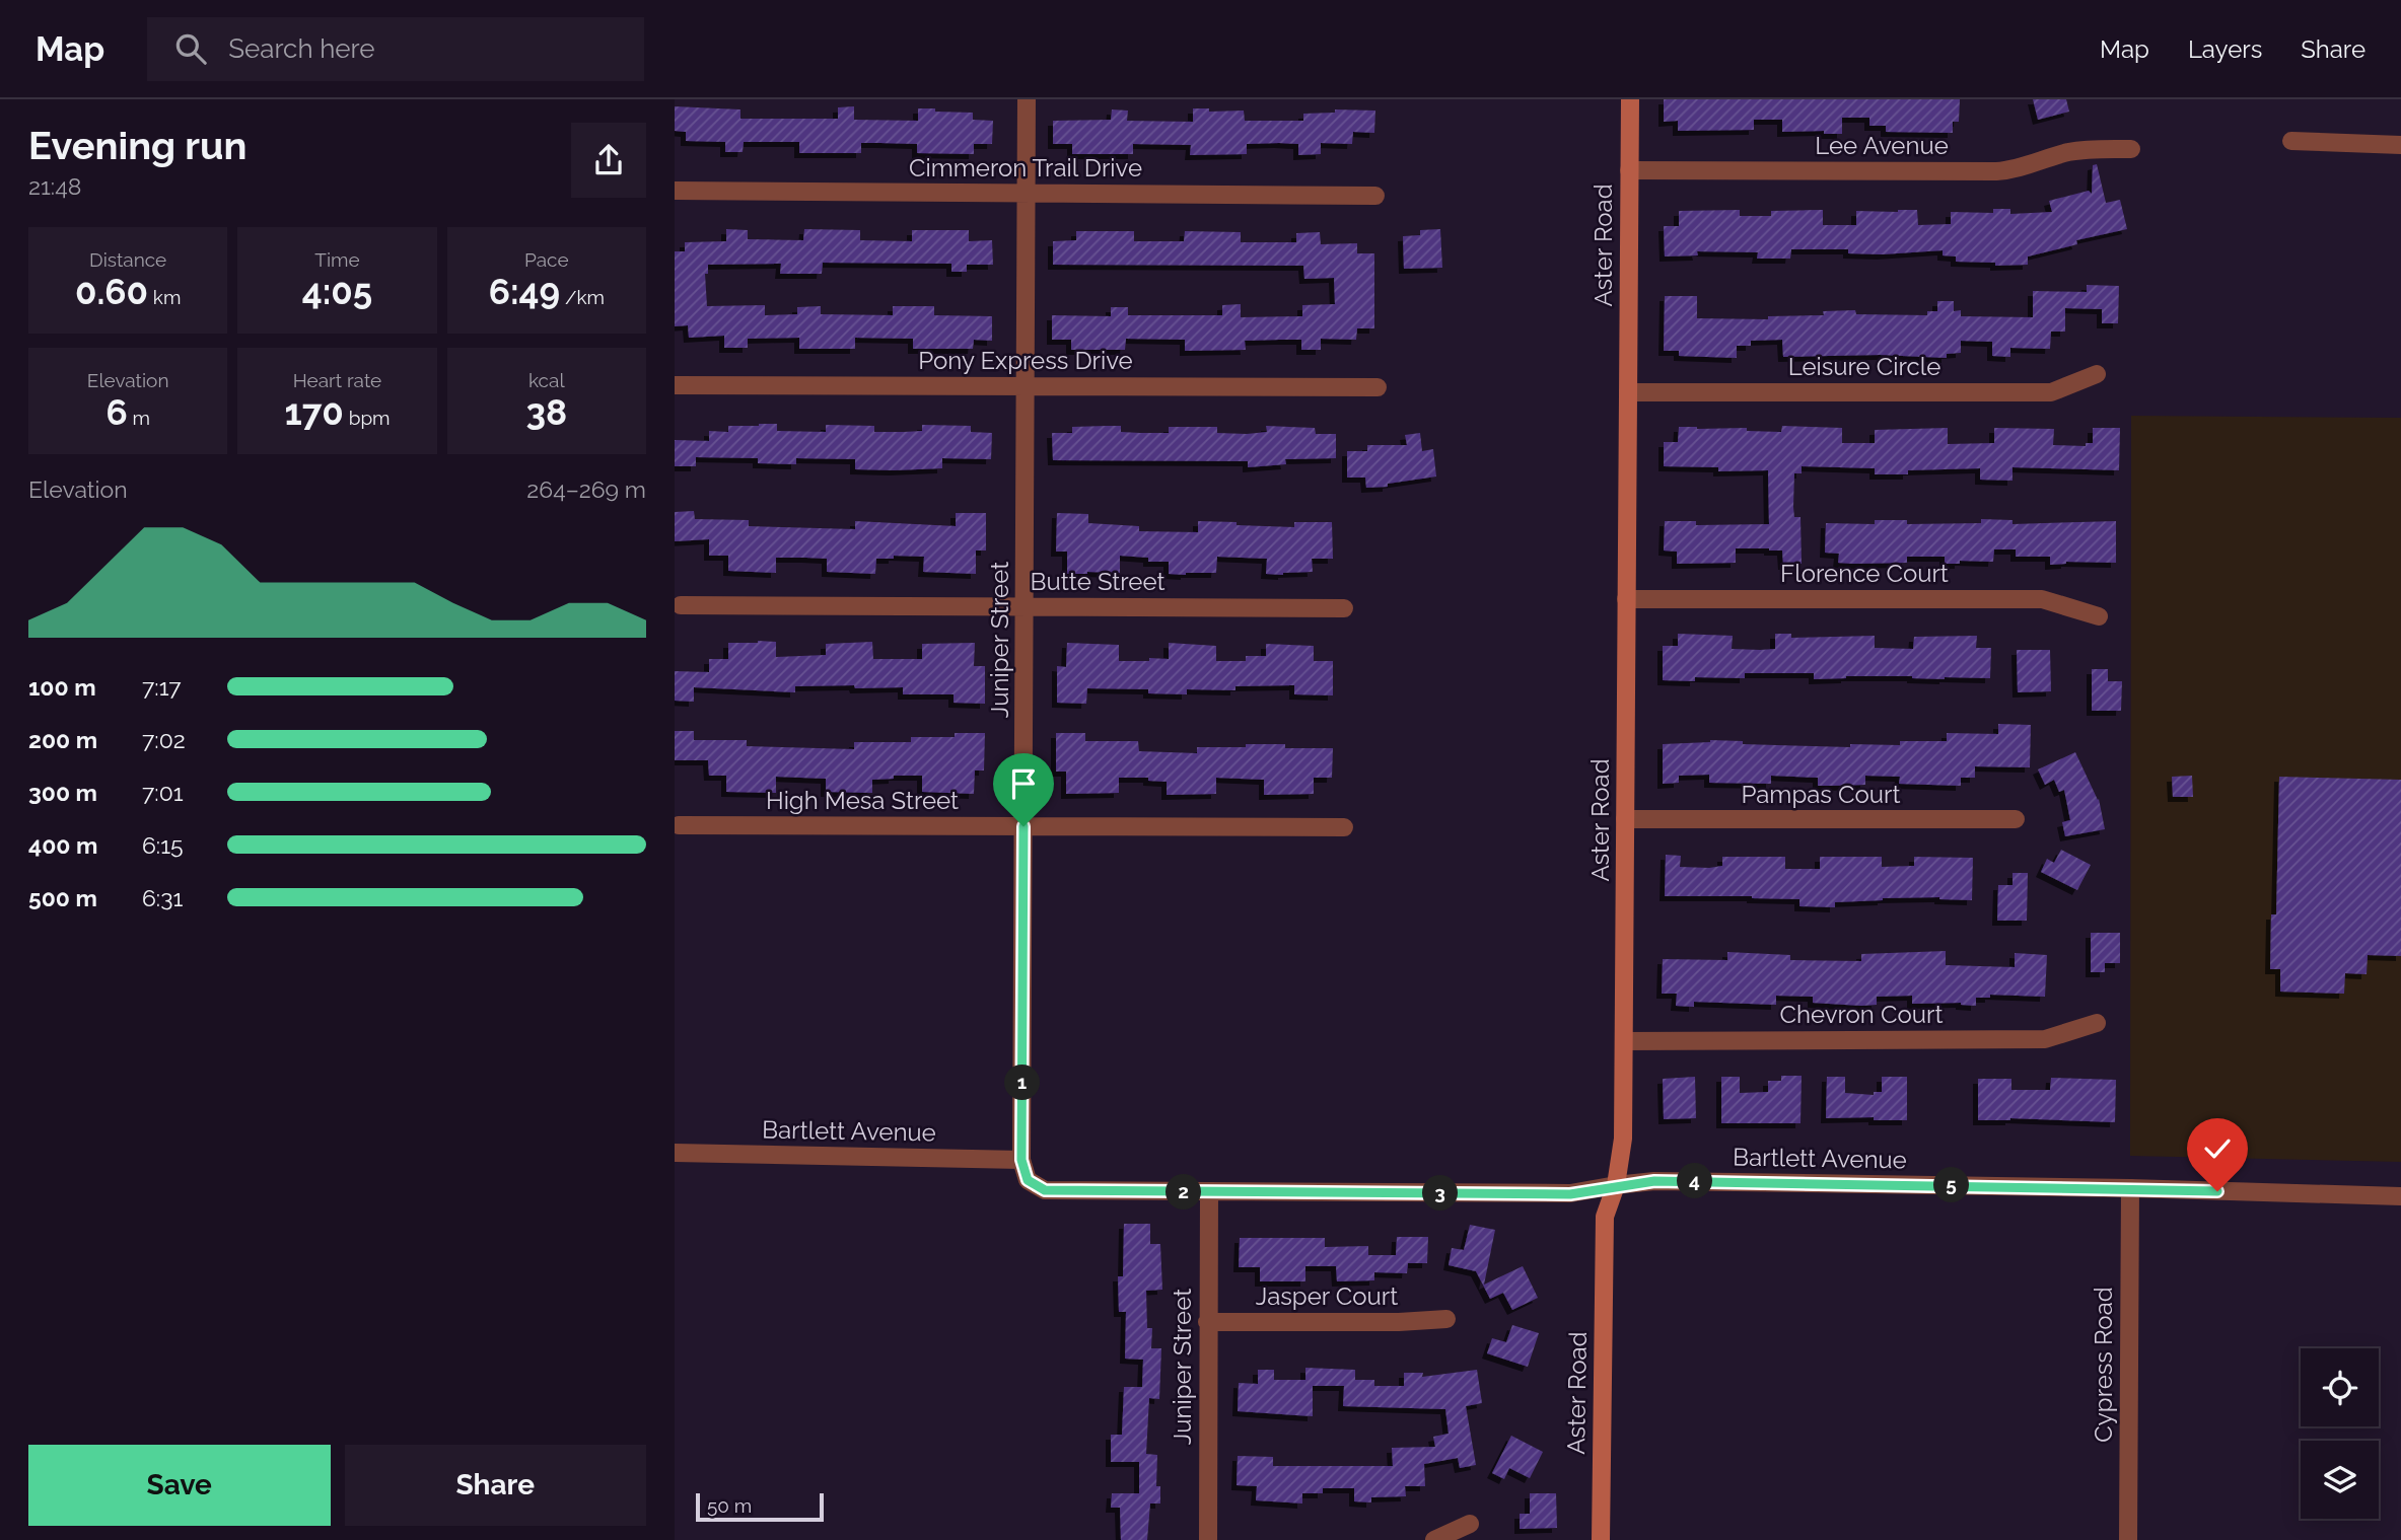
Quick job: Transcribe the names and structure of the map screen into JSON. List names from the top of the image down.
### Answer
{
  "streets": {
    "main road": ["Aster Road"],
    "street": [
      "Lee Avenue",
      "Cimmeron Trail Drive",
      "Pony Express Drive",
      "Leisure Circle",
      "Florence Court",
      "Butte Street",
      "Juniper Street",
      "Pampas Court",
      "High Mesa Street",
      "Chevron Court",
      "Bartlett Avenue",
      "Jasper Court",
      "Cypress Road"
    ]
  },
  "crossings": [
    ["Lee Avenue", "Aster Road"],
    ["Cimmeron Trail Drive", "Juniper Street"],
    ["Aster Road", "Leisure Circle"],
    ["Aster Road", "Florence Court"],
    ["Aster Road", "Pampas Court"],
    ["Aster Road", "Chevron Court"],
    ["Aster Road", "Bartlett Avenue"],
    ["Pony Express Drive", "Juniper Street"],
    ["Butte Street", "Juniper Street"],
    ["Juniper Street", "High Mesa Street"],
    ["Juniper Street", "Bartlett Avenue"],
    ["Juniper Street", "Jasper Court"],
    ["Bartlett Avenue", "Cypress Road"]
  ],
  "scale_bar": "50 m",
  "page": {
    "header": "Map",
    "search": "Search here",
    "nav": ["Map", "Layers", "Share"],
    "heading": ["Evening run", "21:48"],
    "stats": [
      ["Distance", "0.60 km"],
      ["Time", "4:05"],
      ["Pace", "6:49 /km"],
      ["Elevation", "6 m"],
      ["Heart rate", "170 bpm"],
      ["kcal", "38"]
    ],
    "chart": ["Elevation", "264–269 m"],
    "list": [
      {
        "name": "100 m",
        "note": "7:17"
      },
      {
        "name": "200 m",
        "note": "7:02"
      },
      {
        "name": "300 m",
        "note": "7:01"
      },
      {
        "name": "400 m",
        "note": "6:15"
      },
      {
        "name": "500 m",
        "note": "6:31"
      }
    ],
    "pins": [
      "1",
      "4",
      "5",
      "2",
      "3"
    ],
    "buttons": ["Save", "Share"],
    "scale": "50 m"
  }
}
